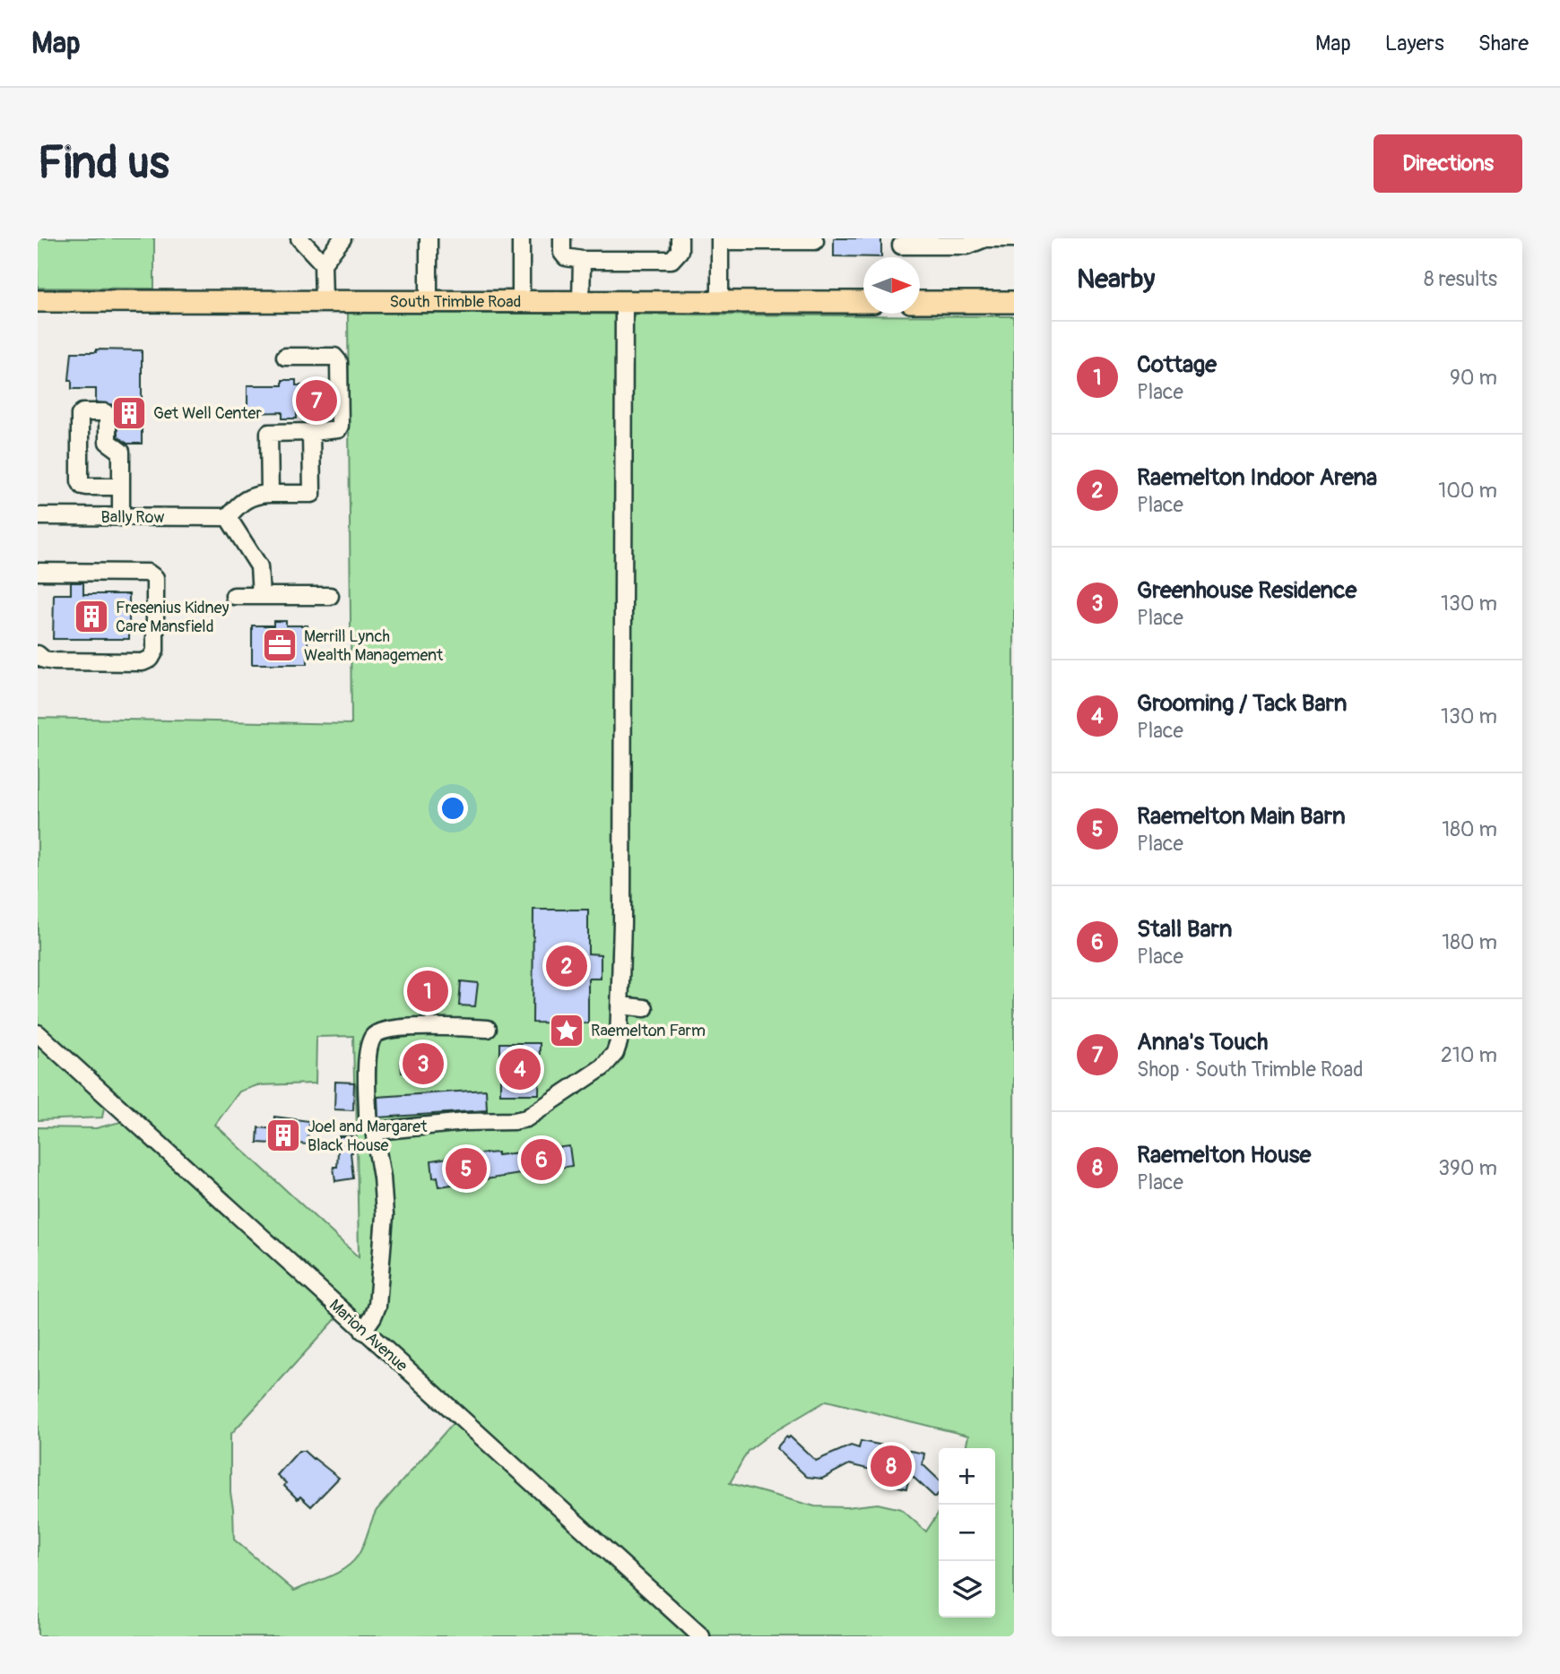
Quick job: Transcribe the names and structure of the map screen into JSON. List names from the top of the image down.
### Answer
{
  "streets": {
    "main road": ["South Trimble Road"],
    "street": ["Bally Row", "Marion Avenue"]
  },
  "places": {
    "building": ["Get Well Center", "Fresenius Kidney Care Mansfield", "Joel and Margaret Black House"],
    "office": ["Merrill Lynch Wealth Management"],
    "place": ["Raemelton Farm"]
  },
  "north": "right",
  "page": {
    "header": "Map",
    "nav": ["Map", "Layers", "Share"],
    "buttons": "Directions",
    "title": "Find us",
    "heading": ["Nearby", "8 results"],
    "list": [
      {
        "mark": "1",
        "name": "Cottage",
        "note": "Place",
        "value": "90 m"
      },
      {
        "mark": "2",
        "name": "Raemelton Indoor Arena",
        "note": "Place",
        "value": "100 m"
      },
      {
        "mark": "3",
        "name": "Greenhouse Residence",
        "note": "Place",
        "value": "130 m"
      },
      {
        "mark": "4",
        "name": "Grooming / Tack Barn",
        "note": "Place",
        "value": "130 m"
      },
      {
        "mark": "5",
        "name": "Raemelton Main Barn",
        "note": "Place",
        "value": "180 m"
      },
      {
        "mark": "6",
        "name": "Stall Barn",
        "note": "Place",
        "value": "180 m"
      },
      {
        "mark": "7",
        "name": "Anna's Touch",
        "note": "Shop · South Trimble Road",
        "value": "210 m"
      },
      {
        "mark": "8",
        "name": "Raemelton House",
        "note": "Place",
        "value": "390 m"
      }
    ],
    "pins": [
      "7",
      "2",
      "1",
      "3",
      "4",
      "6",
      "5",
      "8"
    ],
    "map_buttons": ["+", "−"]
  }
}
